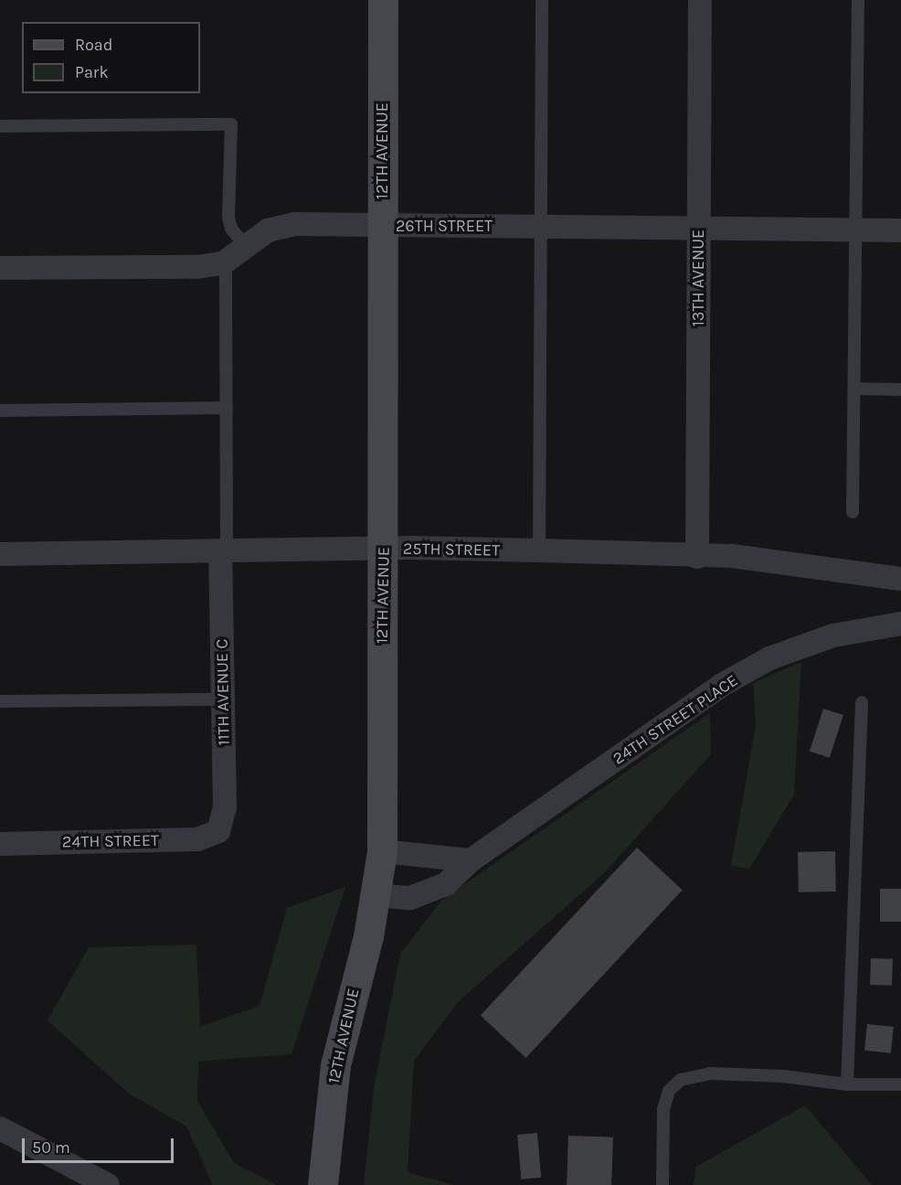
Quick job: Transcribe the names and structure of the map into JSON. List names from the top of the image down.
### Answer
{
  "streets": {
    "street": [
      "12TH AVENUE",
      "26TH STREET",
      "13TH AVENUE",
      "25TH STREET",
      "11TH AVENUE C",
      "24TH STREET PLACE",
      "24TH STREET"
    ]
  },
  "crossings": [
    ["12TH AVENUE", "26TH STREET"],
    ["12TH AVENUE", "25TH STREET"],
    ["12TH AVENUE", "24TH STREET PLACE"],
    ["26TH STREET", "13TH AVENUE"],
    ["13TH AVENUE", "25TH STREET"],
    ["25TH STREET", "11TH AVENUE C"],
    ["11TH AVENUE C", "24TH STREET"]
  ],
  "legend": ["Road", "Park"],
  "scale_bar": "50 m"
}
